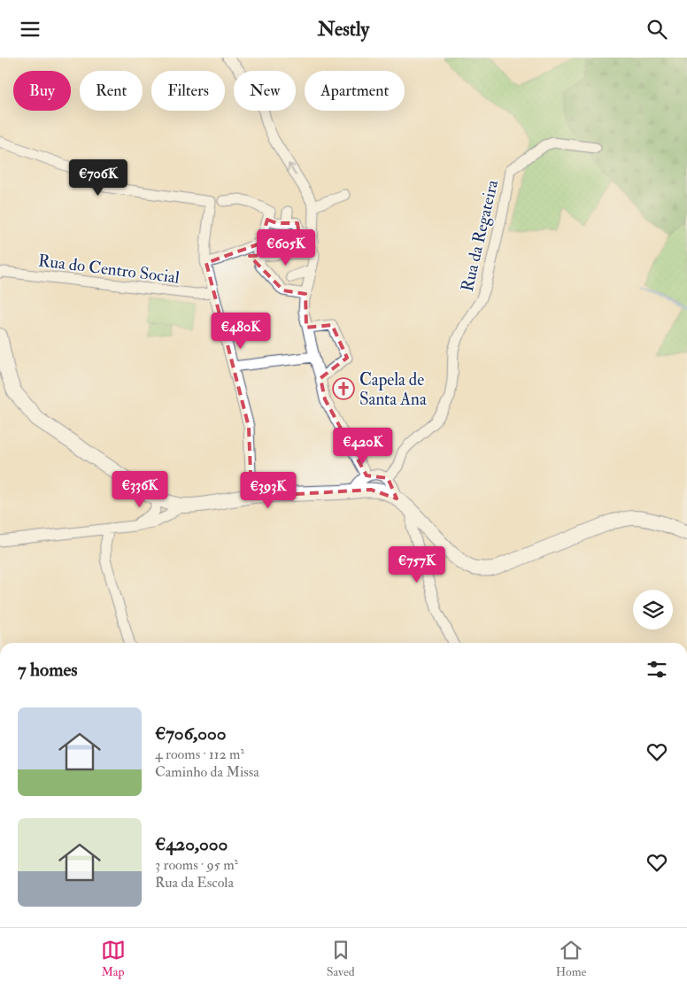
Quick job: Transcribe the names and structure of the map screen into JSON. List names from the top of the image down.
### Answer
{
  "streets": {
    "street": ["Rua da Regateira", "Rua do Centro Social"]
  },
  "places": {
    "church": ["Capela de Santa Ana"]
  },
  "page": {
    "header": "Nestly",
    "chip": [
      "Buy",
      "Rent",
      "Filters",
      "New",
      "Apartment"
    ],
    "price": [
      "€706K",
      "€605K",
      "€480K",
      "€420K",
      "€336K",
      "€393K",
      "€757K"
    ],
    "heading": "7 homes",
    "list": [
      {
        "name": "€706,000",
        "note": "4 rooms · 112 m² · Caminho da Missa"
      },
      {
        "name": "€420,000",
        "note": "3 rooms · 95 m² · Rua da Escola"
      }
    ],
    "tabs": ["Map", "Saved", "Home"]
  }
}
